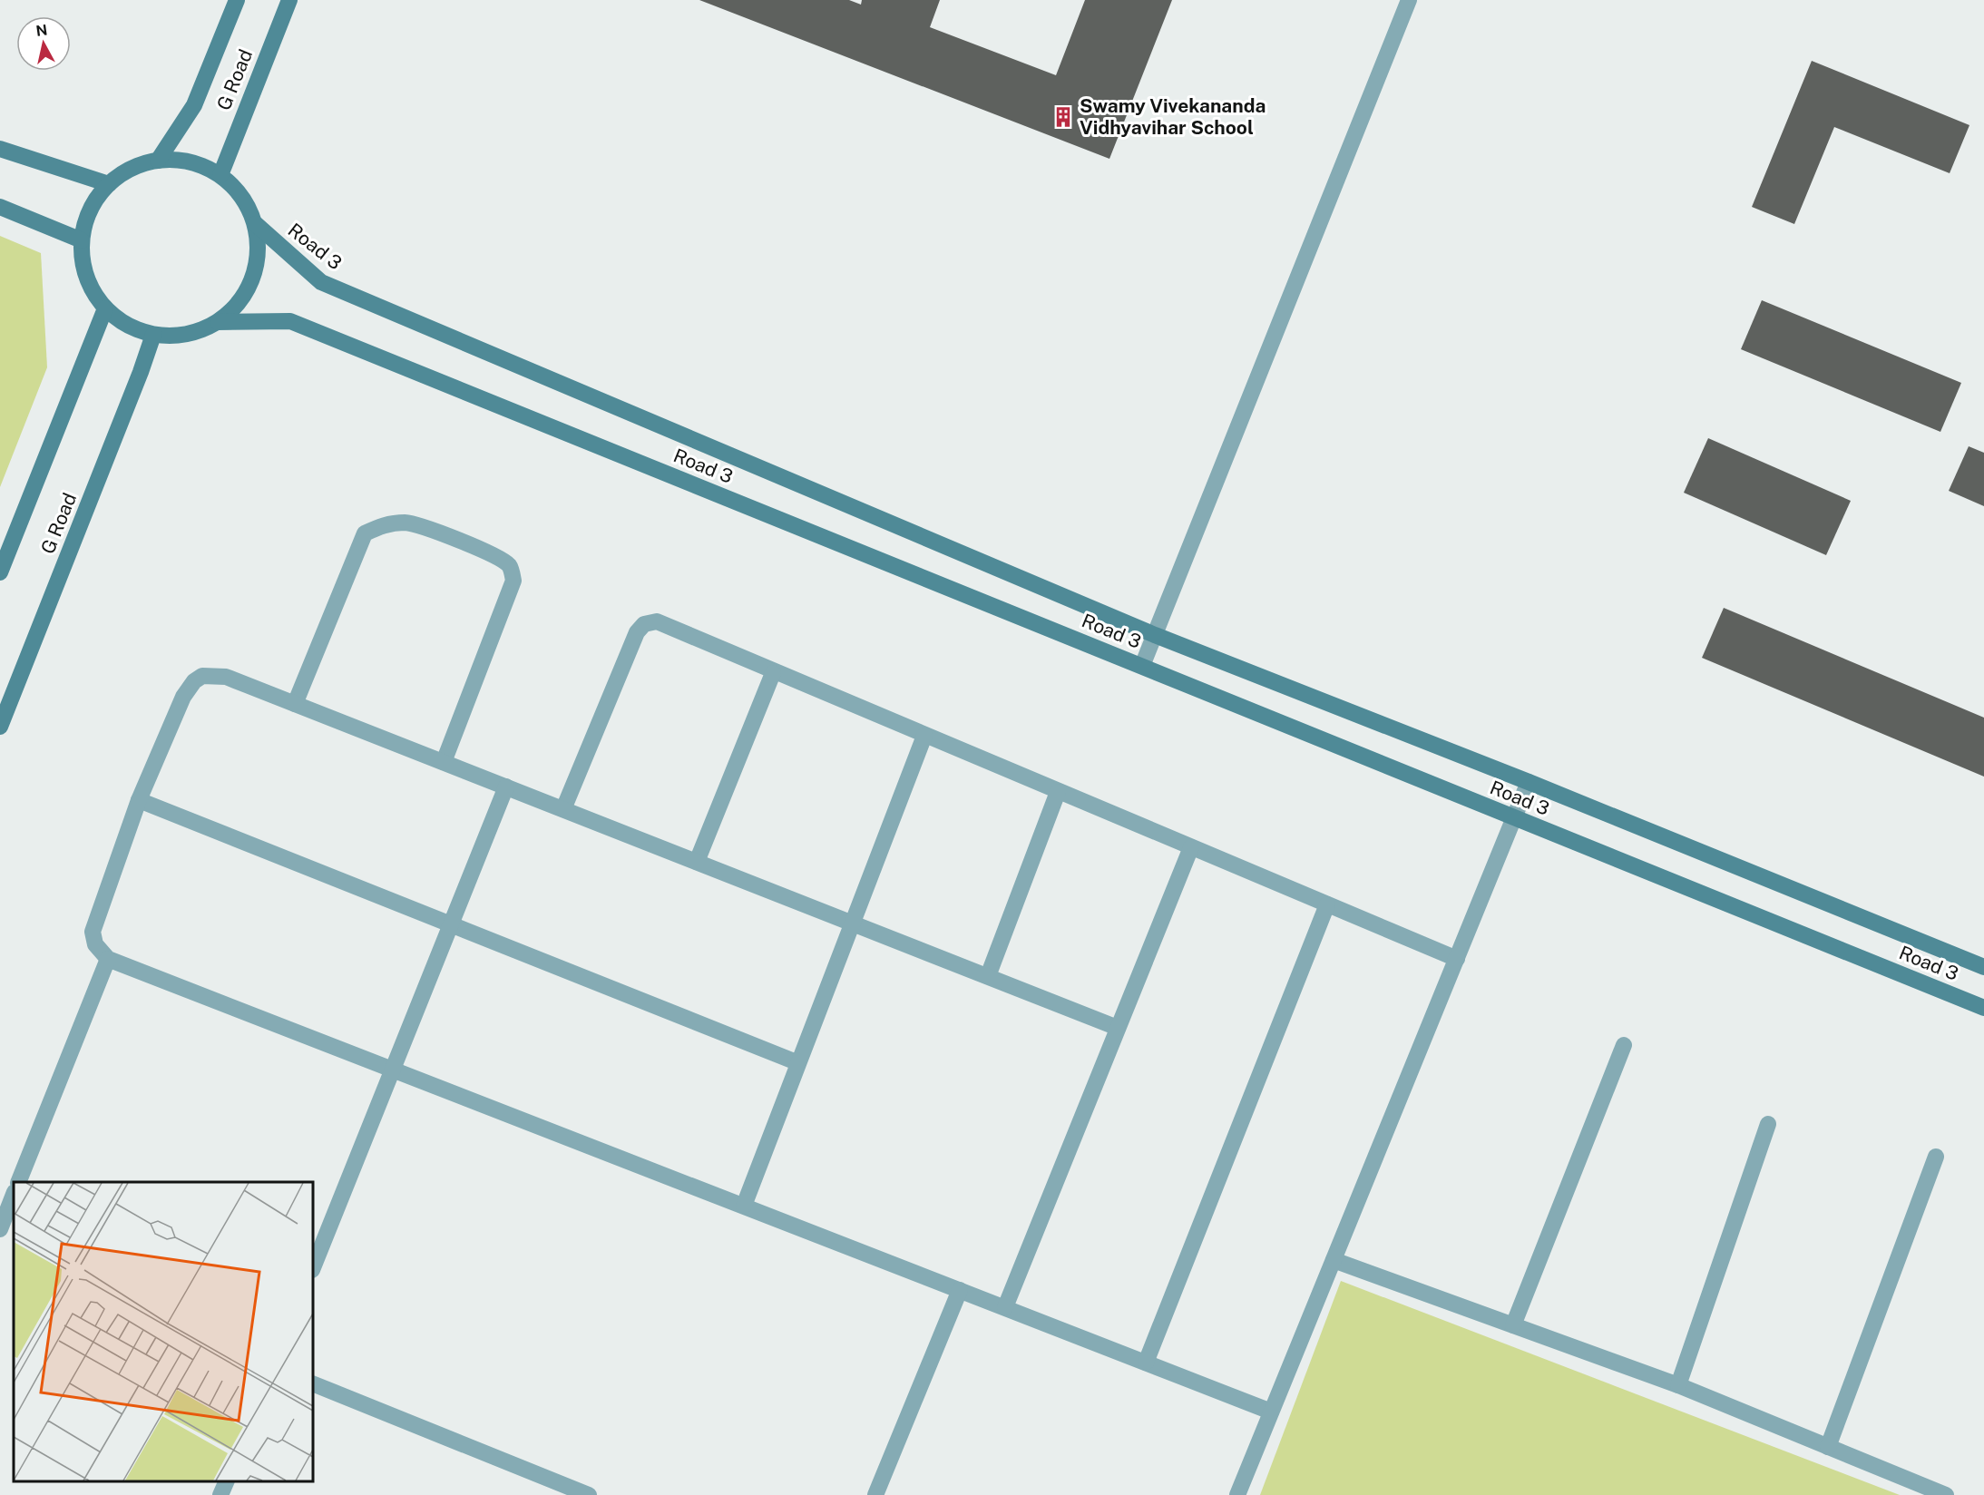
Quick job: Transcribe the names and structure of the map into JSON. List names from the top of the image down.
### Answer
{
  "streets": {
    "street": ["G Road", "Road 3"]
  },
  "crossings": [
    ["G Road", "Road 3"]
  ],
  "places": {
    "building": ["Swamy Vivekananda Vidhyavihar School"]
  },
  "north": "top"
}
